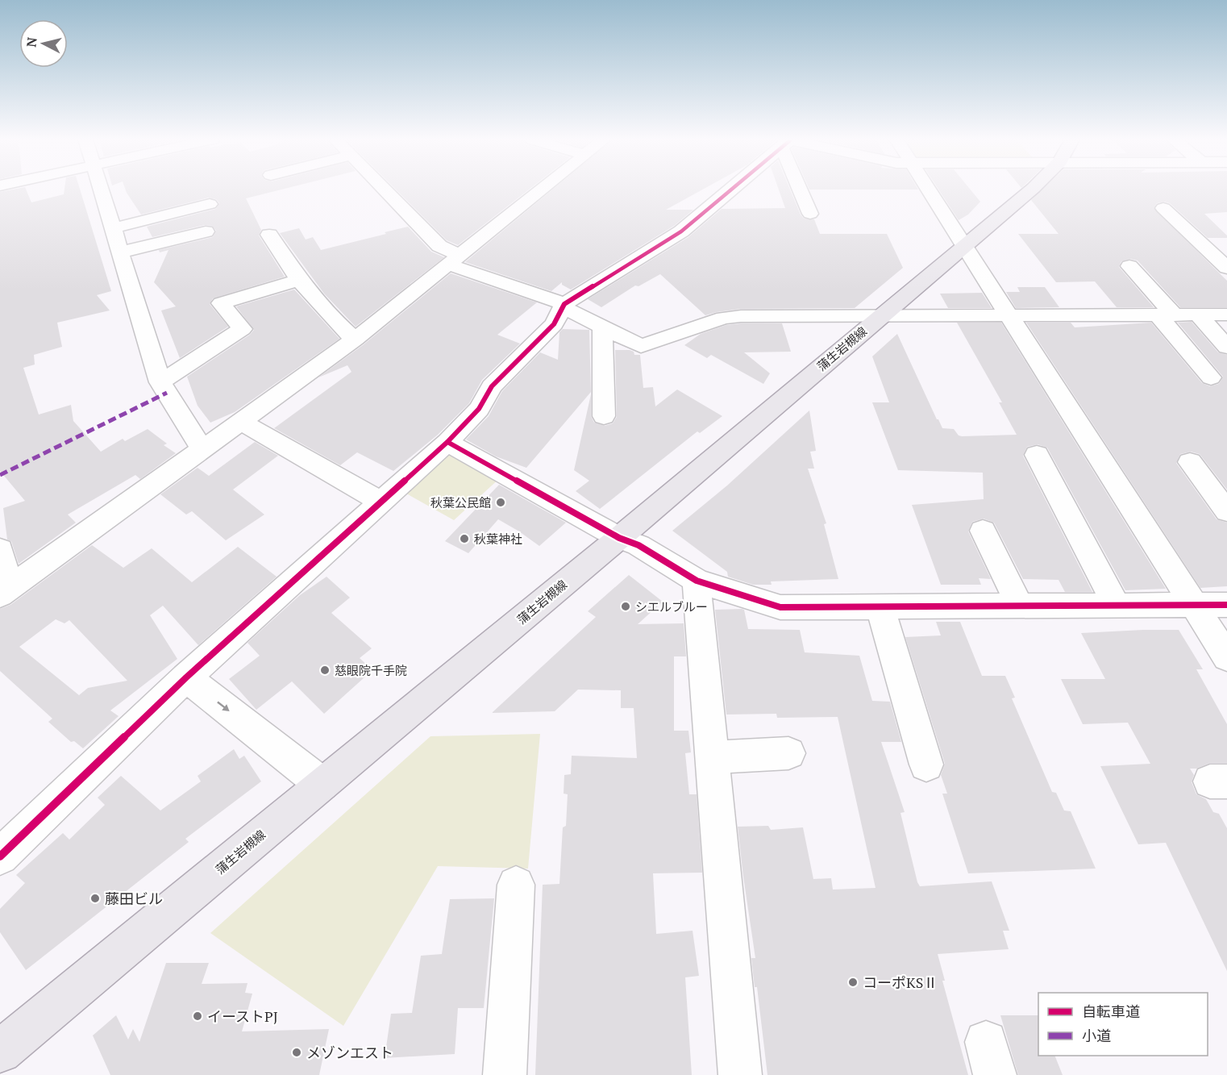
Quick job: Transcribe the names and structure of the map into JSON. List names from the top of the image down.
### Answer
{
  "streets": {
    "main road": ["蒲生岩槻線"]
  },
  "places": [
    "秋葉公民館",
    "秋葉神社",
    "シエルブルー",
    "慈眼院千手院",
    "藤田ビル",
    "コーポKSⅡ",
    "イーストPJ",
    "メゾンエスト"
  ],
  "legend": ["自転車道", "小道"],
  "north": "left"
}
